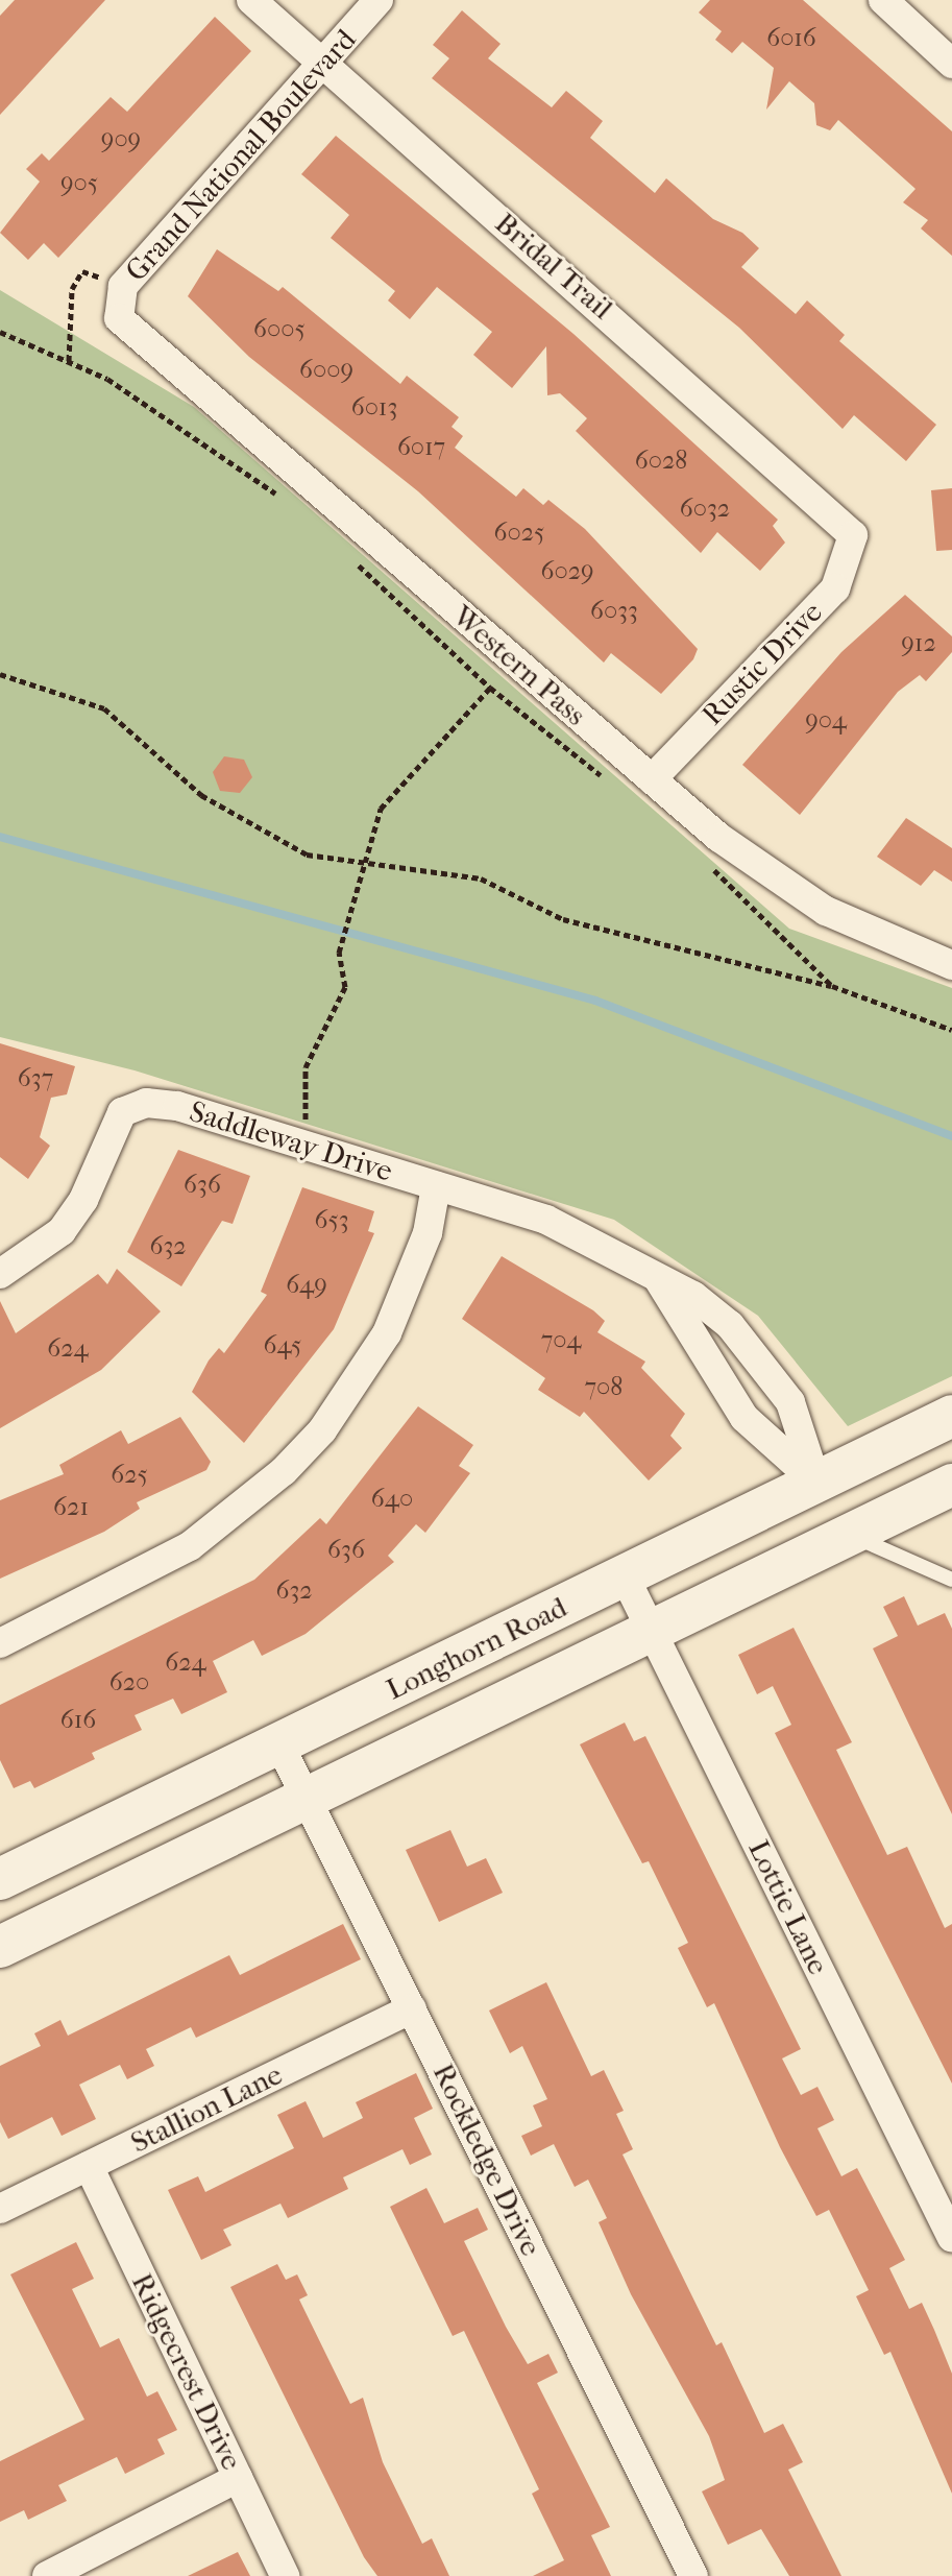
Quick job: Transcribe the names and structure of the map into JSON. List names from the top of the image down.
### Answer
{
  "streets": {
    "main road": ["Longhorn Road"],
    "street": [
      "Grand National Boulevard",
      "Bridal Trail",
      "Rustic Drive",
      "Western Pass",
      "Saddleway Drive",
      "Lottie Lane",
      "Stallion Lane",
      "Rockledge Drive",
      "Ridgecrest Drive"
    ]
  },
  "crossings": [
    ["Grand National Boulevard", "Bridal Trail"],
    ["Grand National Boulevard", "Western Pass"],
    ["Bridal Trail", "Rustic Drive"],
    ["Rustic Drive", "Western Pass"],
    ["Saddleway Drive", "Longhorn Road"],
    ["Longhorn Road", "Lottie Lane"],
    ["Longhorn Road", "Rockledge Drive"],
    ["Stallion Lane", "Rockledge Drive"],
    ["Stallion Lane", "Ridgecrest Drive"]
  ],
  "house_numbers": [
    "6016",
    "909",
    "905",
    "6005",
    "6009",
    "6013",
    "6017",
    "6028",
    "6032",
    "6025",
    "6029",
    "6033",
    "912",
    "904",
    "637",
    "636",
    "653",
    "632",
    "649",
    "704",
    "645",
    "624",
    "708",
    "625",
    "640",
    "621",
    "636",
    "632",
    "624",
    "620",
    "616"
  ]
}
